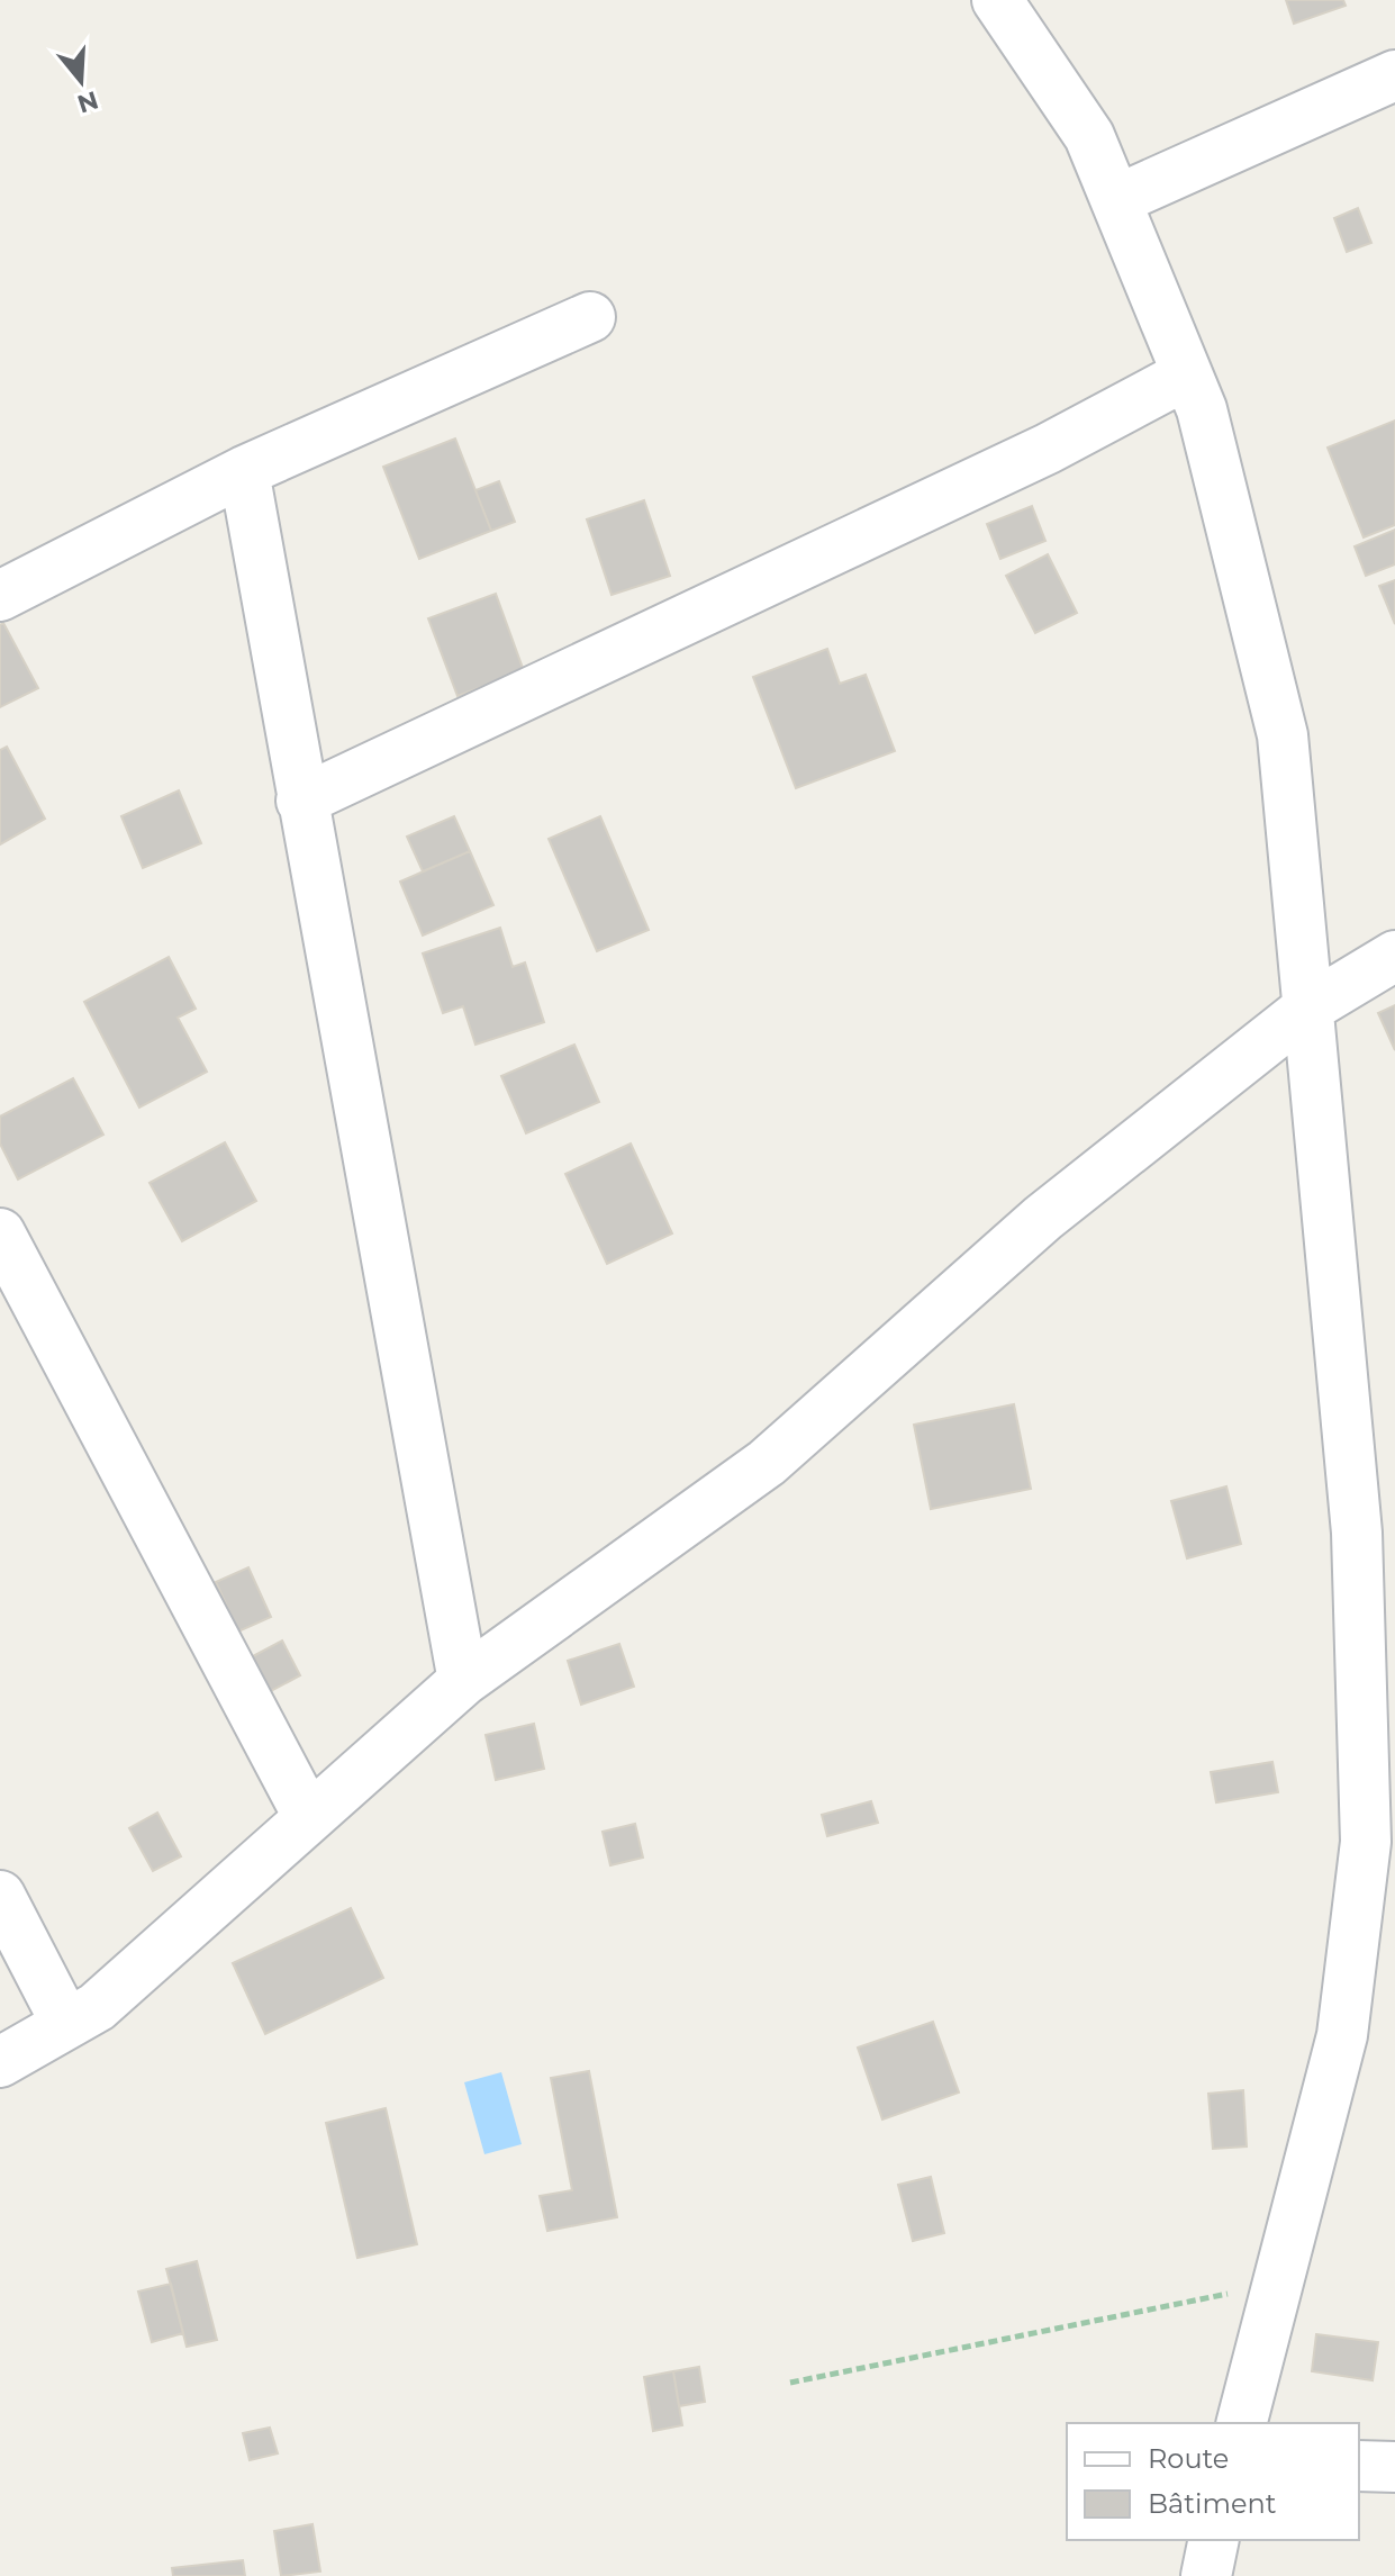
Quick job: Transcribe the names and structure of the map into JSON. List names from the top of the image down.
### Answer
{
  "legend": ["Route", "Bâtiment"],
  "north": "bottom"
}
